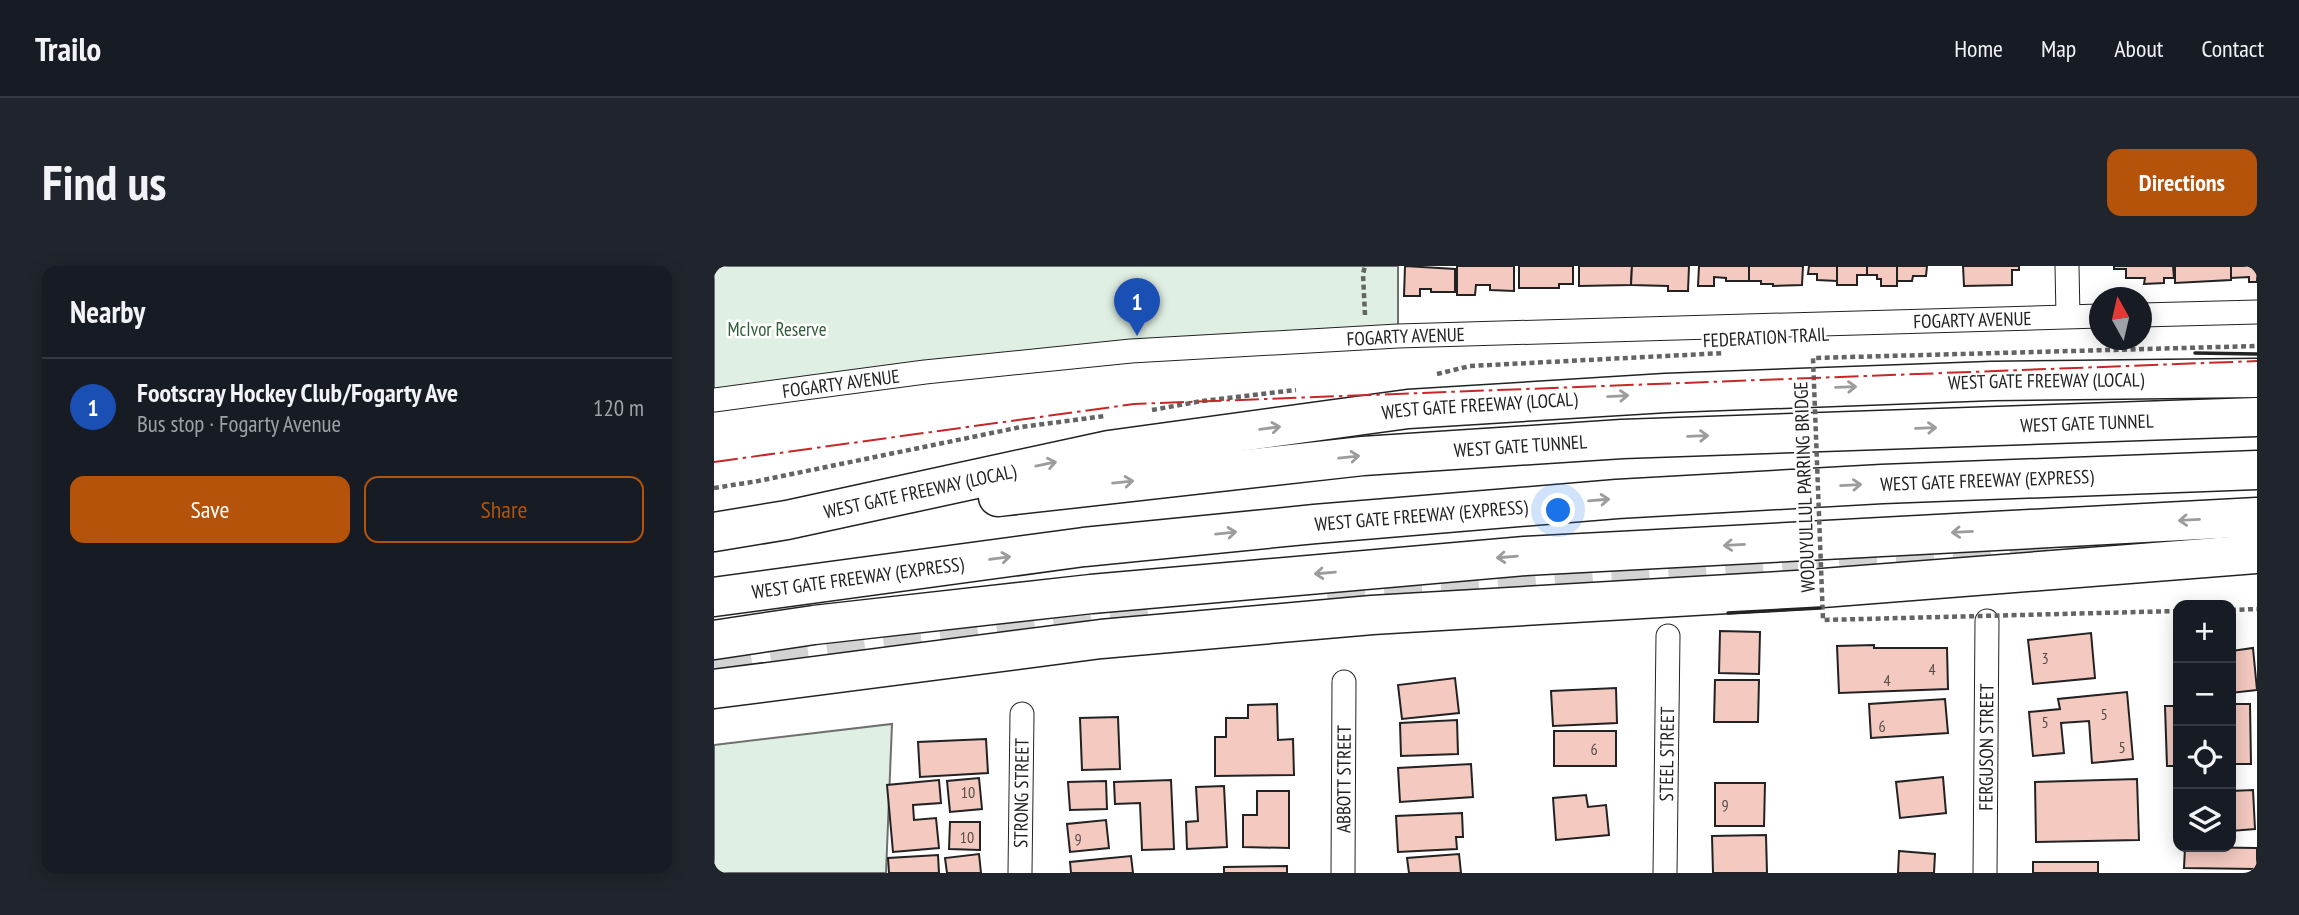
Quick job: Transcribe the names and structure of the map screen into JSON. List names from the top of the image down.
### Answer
{
  "streets": {
    "highway": ["WEST GATE FREEWAY (LOCAL)", "WEST GATE TUNNEL", "WEST GATE FREEWAY (EXPRESS)"],
    "street": [
      "FOGARTY AVENUE",
      "FERGUSON STREET",
      "STEEL STREET",
      "ABBOTT STREET",
      "STRONG STREET"
    ],
    "path": ["FEDERATION TRAIL", "WODUYULLUL PARRING BRIDGE"]
  },
  "crossings": [
    ["WEST GATE FREEWAY (LOCAL)", "WEST GATE TUNNEL"]
  ],
  "parks": ["McIvor Reserve"],
  "house_numbers": [
    "3",
    "4",
    "4",
    "5",
    "5",
    "6",
    "5",
    "6",
    "10",
    "9",
    "10",
    "9"
  ],
  "north": "top",
  "page": {
    "header": "Trailo",
    "nav": [
      "Home",
      "Map",
      "About",
      "Contact"
    ],
    "buttons": [
      "Directions",
      ["Save", "Share"]
    ],
    "title": "Find us",
    "heading": "Nearby",
    "pins": "1",
    "list": [
      {
        "mark": "1",
        "name": "Footscray Hockey Club/Fogarty Ave",
        "note": "Bus stop · Fogarty Avenue",
        "value": "120 m"
      }
    ],
    "map_buttons": ["+", "−"]
  }
}
